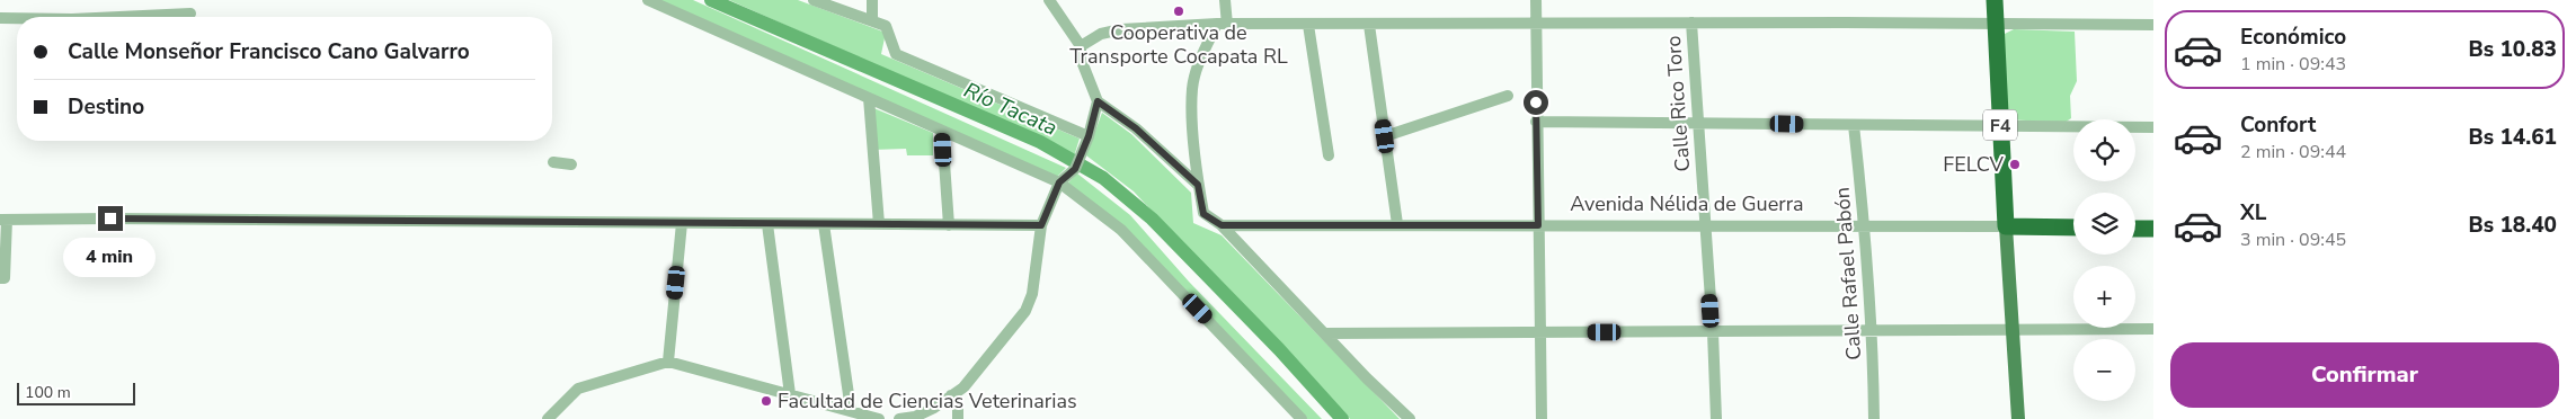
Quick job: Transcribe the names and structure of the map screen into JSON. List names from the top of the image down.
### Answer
{
  "streets": {
    "highway": ["F4", "Avenida Nélida de Guerra"],
    "street": ["Calle Rico Toro", "Calle Rafael Pabón"]
  },
  "crossings": [
    ["Calle Rico Toro", "Avenida Nélida de Guerra"],
    ["F4", "Avenida Nélida de Guerra"],
    ["Avenida Nélida de Guerra", "Calle Rafael Pabón"]
  ],
  "water": ["Río Tacata"],
  "places": ["Cooperativa de Transporte Cocapata RL", "FELCV", "Facultad de Ciencias Veterinarias"],
  "scale_bar": "100 m",
  "page": {
    "list": [
      {
        "name": "Económico",
        "note": "1 min · 09:43",
        "value": "Bs 10.83"
      },
      {
        "name": "Confort",
        "note": "2 min · 09:44",
        "value": "Bs 14.61"
      },
      {
        "name": "XL",
        "note": "3 min · 09:45",
        "value": "Bs 18.40"
      }
    ],
    "banner": ["Calle Monseñor Francisco Cano Galvarro", "Destino"],
    "map_buttons": ["+", "−"],
    "bubble": "4 min",
    "buttons": "Confirmar",
    "scale": "100 m"
  }
}
